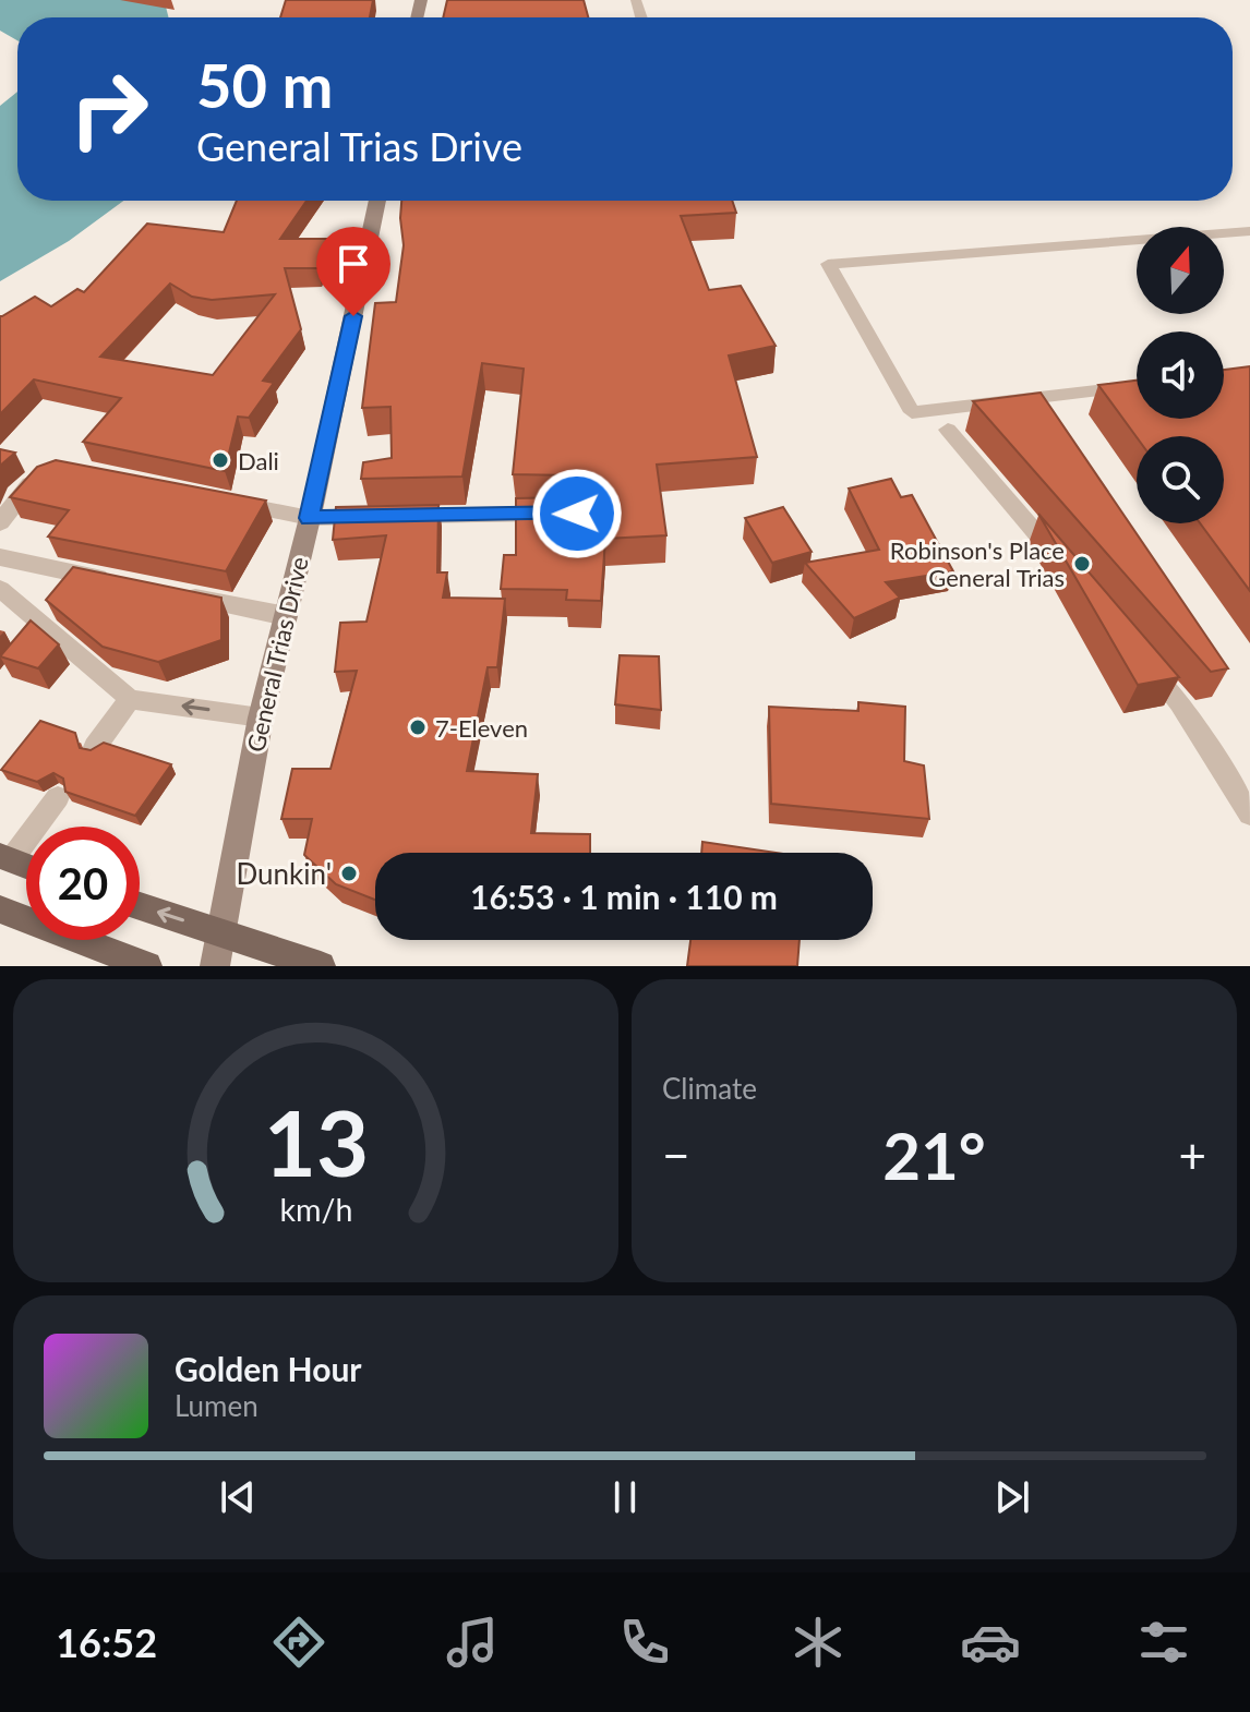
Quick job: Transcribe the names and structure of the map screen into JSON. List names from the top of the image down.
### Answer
{
  "streets": {
    "main road": ["General Trias Drive"]
  },
  "places": [
    "Dali",
    "Robinson's Place General Trias",
    "7-Eleven",
    "Dunkin'"
  ],
  "north": "top",
  "page": {
    "turn": ["50 m", "General Trias Drive"],
    "limit": "20",
    "trip": "16:53 · 1 min · 110 m",
    "tile": "Climate",
    "heat": ["−", "21°", "+"],
    "song": ["Golden Hour", "Lumen"],
    "tabs": "16:52",
    "gauge": ["13", "km/h"]
  }
}
